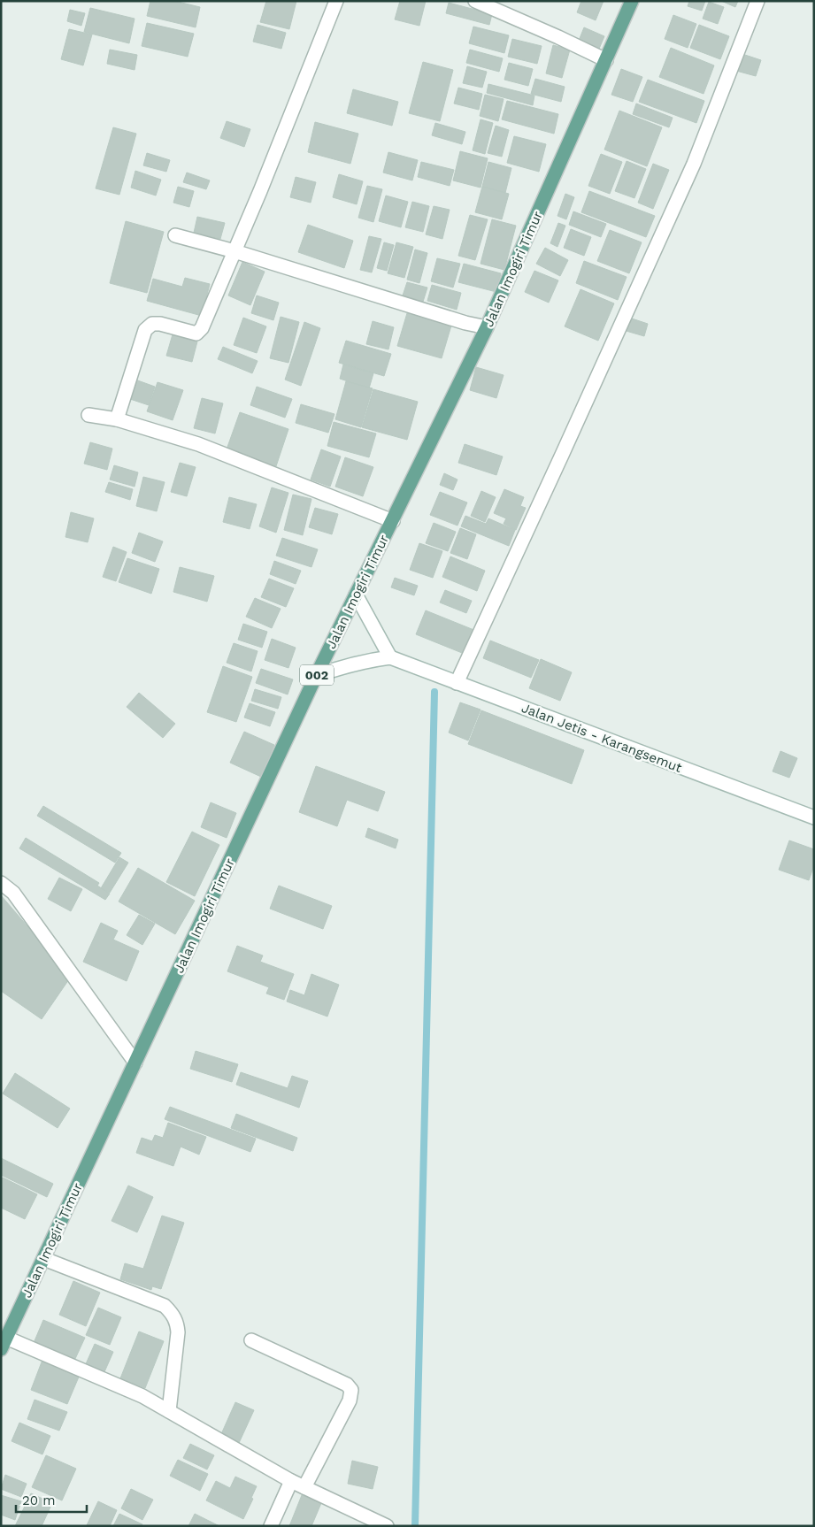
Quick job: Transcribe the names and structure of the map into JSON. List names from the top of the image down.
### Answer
{
  "streets": {
    "main road": ["Jalan Imogiri Timur", "002"],
    "street": ["Jalan Jetis - Karangsemut"]
  },
  "scale_bar": "20 m"
}
